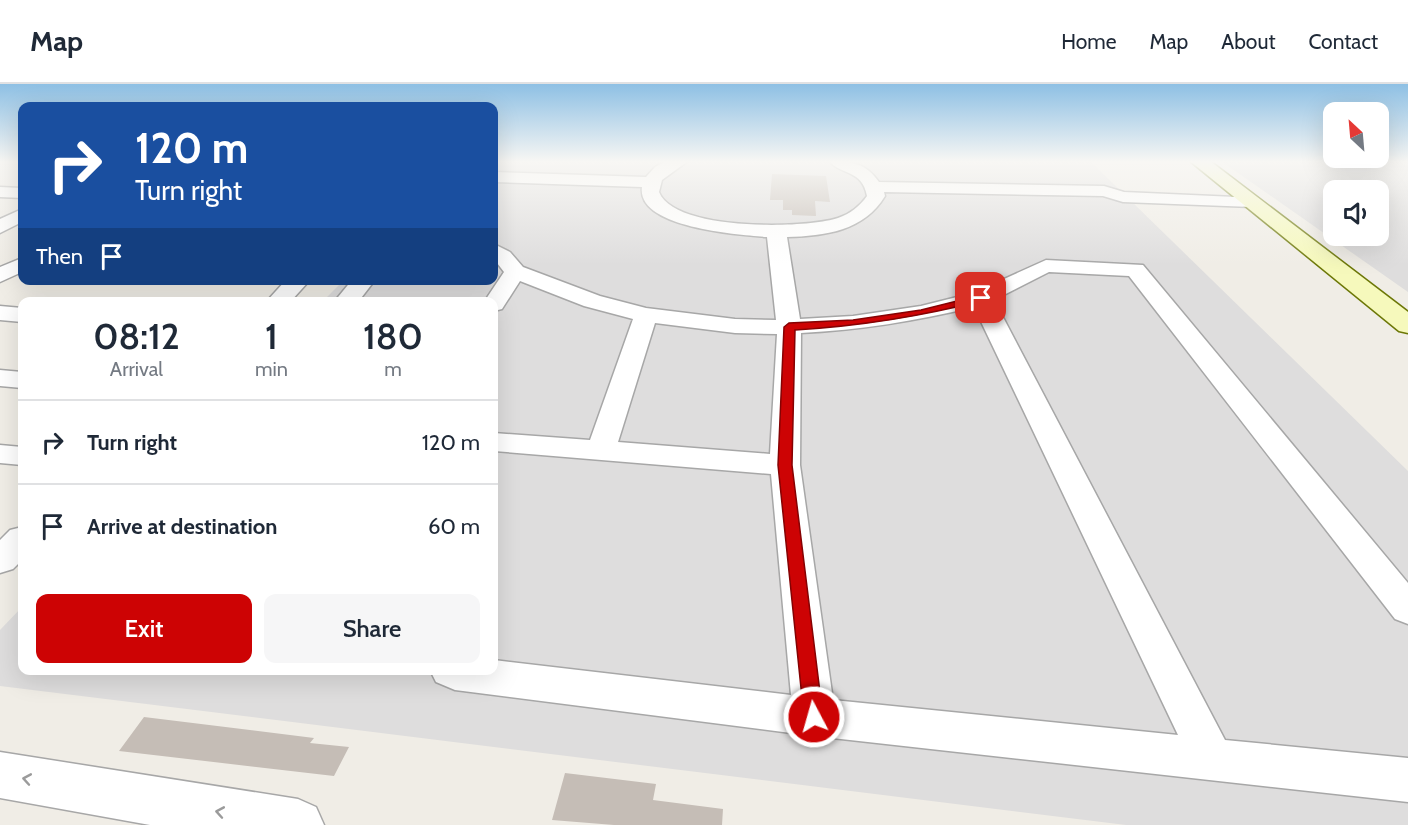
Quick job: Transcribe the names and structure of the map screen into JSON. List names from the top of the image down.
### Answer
{
  "north": "top left",
  "page": {
    "header": "Map",
    "nav": [
      "Home",
      "Map",
      "About",
      "Contact"
    ],
    "turn": ["120 m", "Turn right"],
    "then": "Then",
    "eta": [
      "08:12",
      "Arrival",
      "1",
      "min",
      "180",
      "m"
    ],
    "list": [
      {
        "name": "Turn right",
        "value": "120 m"
      },
      {
        "name": "Arrive at destination",
        "value": "60 m"
      }
    ],
    "buttons": ["Exit", "Share"]
  }
}
